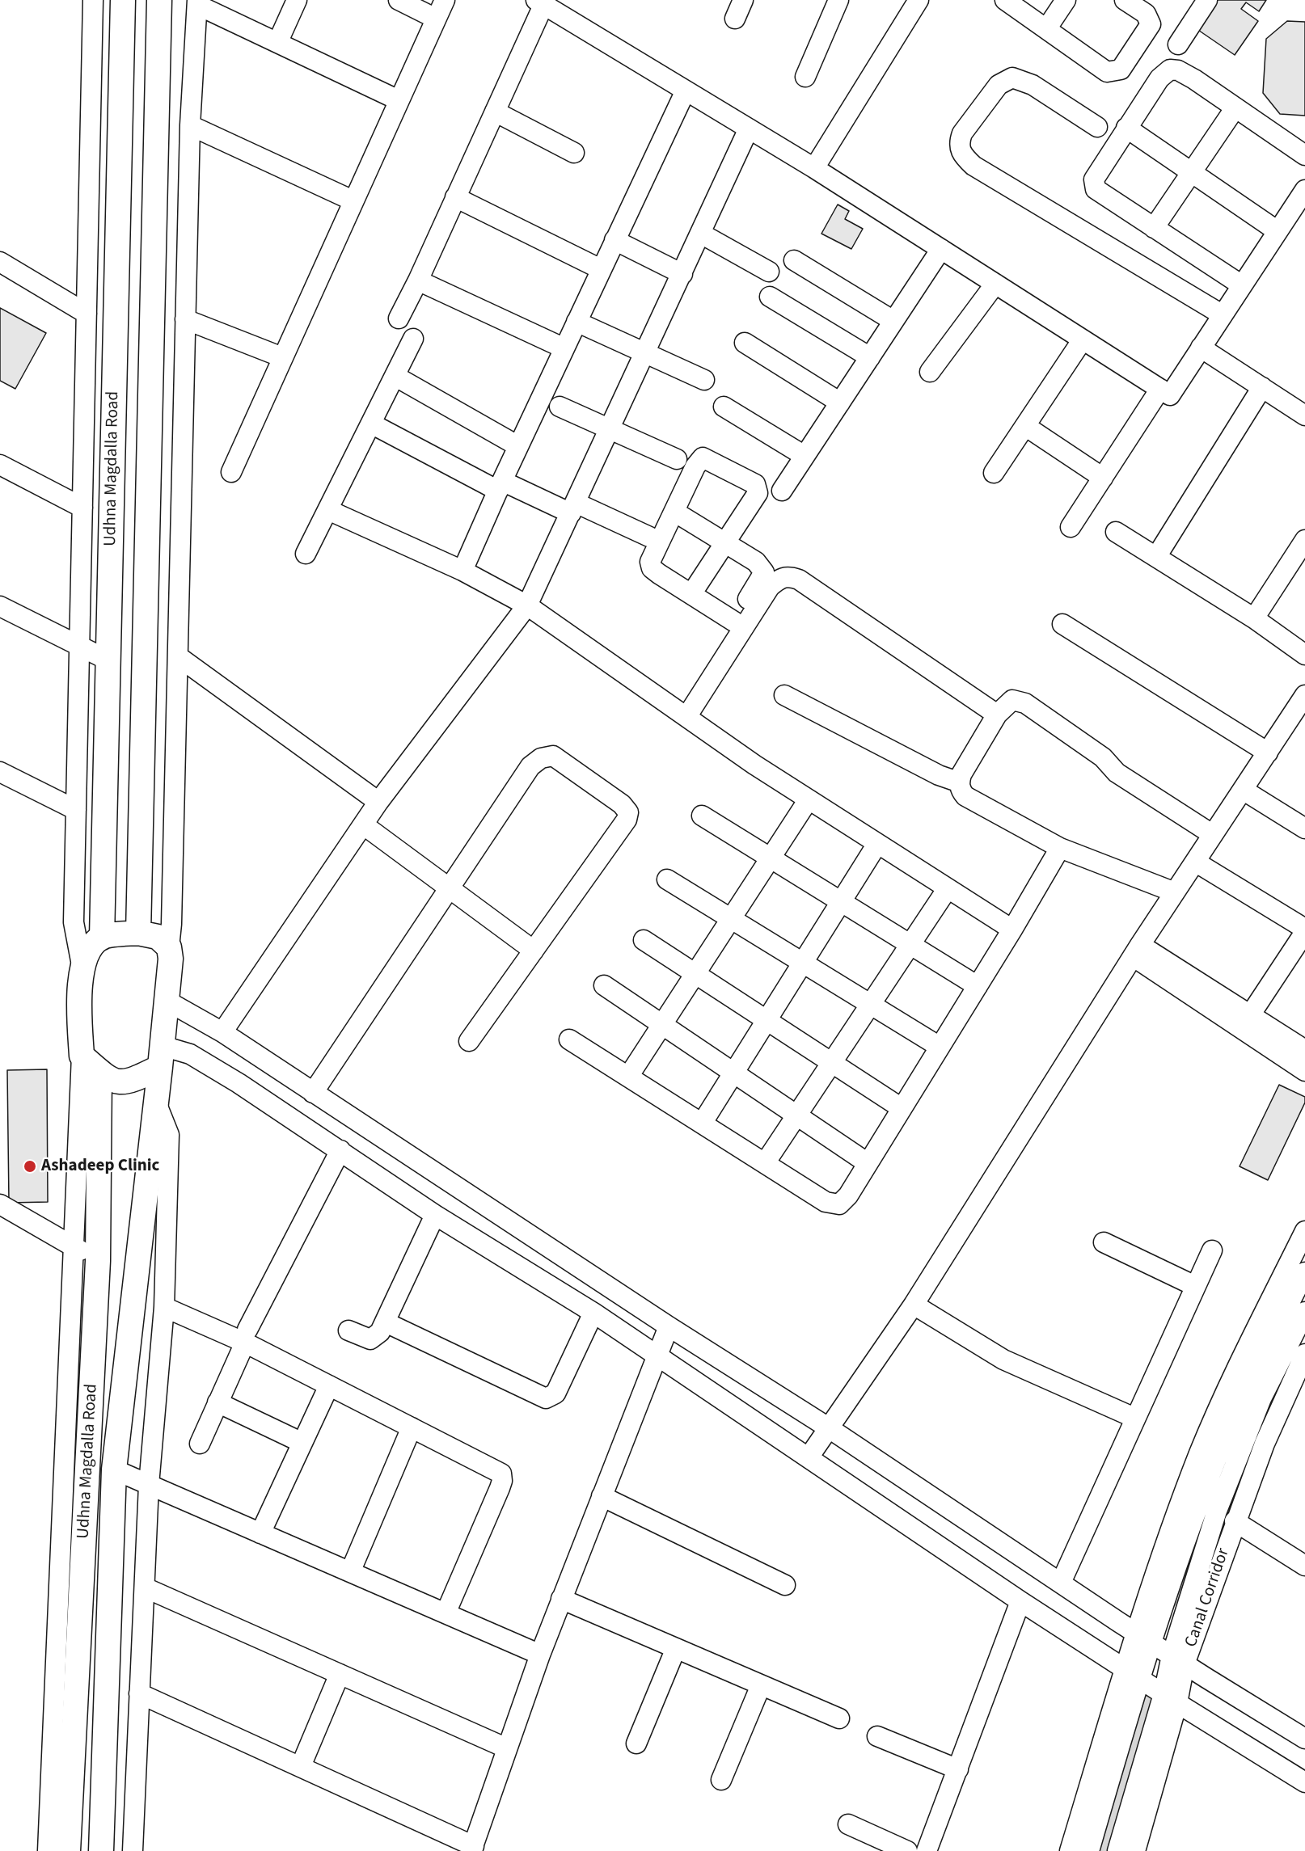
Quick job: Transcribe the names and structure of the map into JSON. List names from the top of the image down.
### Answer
{
  "streets": {
    "main road": ["Udhna Magdalla Road"],
    "street": ["Canal Corridor"]
  },
  "places": ["Ashadeep Clinic"]
}
